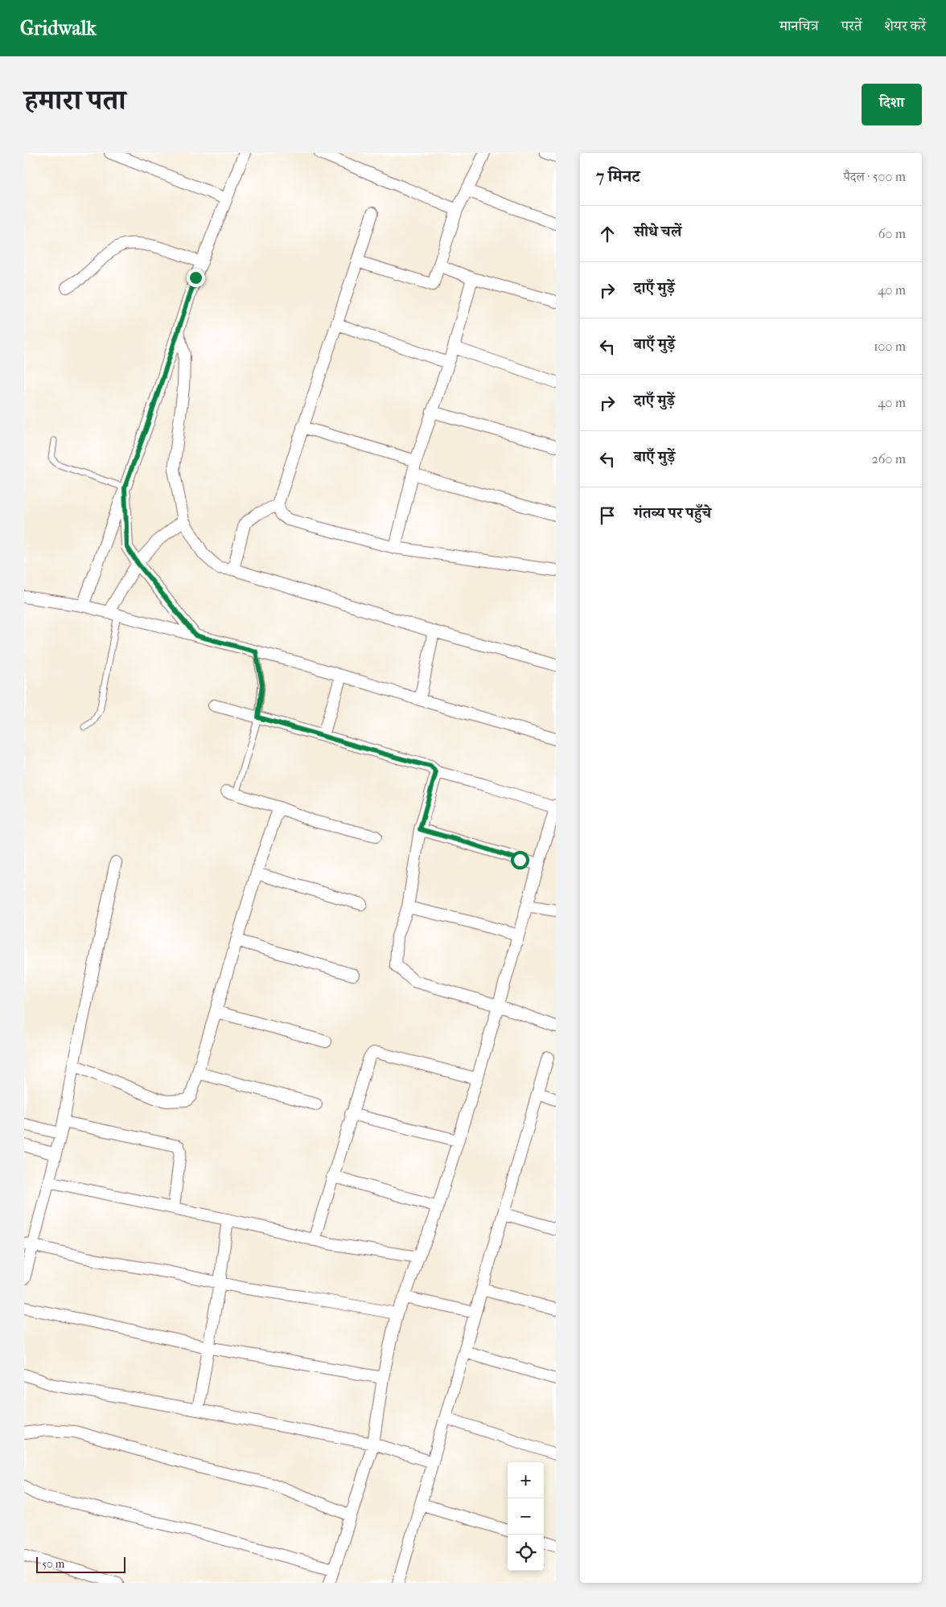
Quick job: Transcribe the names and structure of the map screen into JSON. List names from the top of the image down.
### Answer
{
  "scale_bar": "50 m",
  "page": {
    "header": "Gridwalk",
    "nav": ["मानचित्र", "परतें", "शेयर करें"],
    "title": "हमारा पता",
    "buttons": "दिशा",
    "heading": ["7 मिनट", "पैदल · 500 m"],
    "list": [
      ["सीधे चलें", "60 m"],
      ["दाएँ मुड़ें", "40 m"],
      ["बाएँ मुड़ें", "100 m"],
      ["दाएँ मुड़ें", "40 m"],
      ["बाएँ मुड़ें", "260 m"],
      "गंतव्य पर पहुँचे"
    ],
    "map_buttons": ["+", "−"],
    "scale": "50 m"
  }
}
